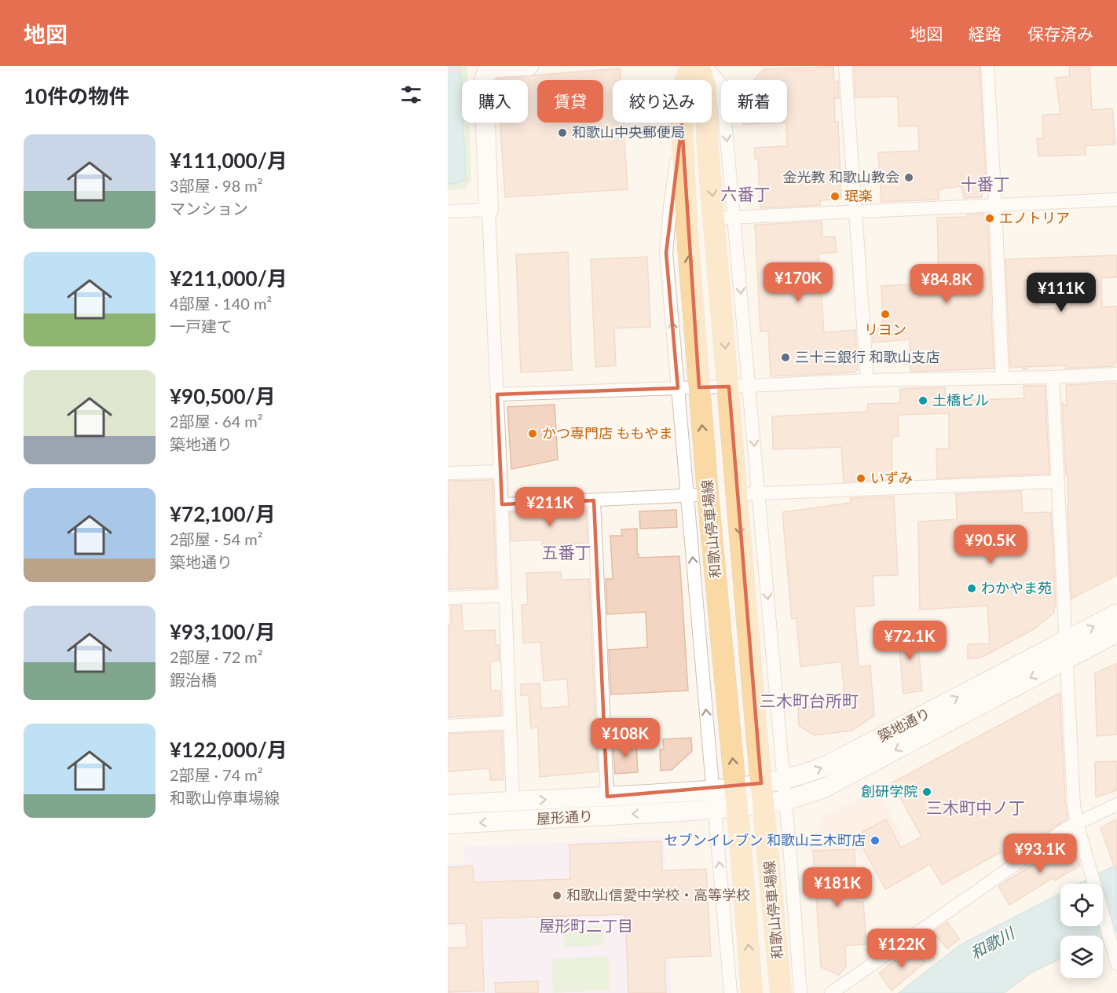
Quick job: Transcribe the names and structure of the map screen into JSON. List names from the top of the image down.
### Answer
{
  "streets": {
    "main road": ["和歌山停車場線"],
    "street": ["築地通り", "屋形通り"]
  },
  "crossings": [
    ["和歌山停車場線", "築地通り"],
    ["築地通り", "屋形通り"]
  ],
  "districts": [
    "十番丁",
    "六番丁",
    "五番丁",
    "三木町台所町",
    "三木町中ノ丁",
    "屋形町二丁目"
  ],
  "water": ["和歌川"],
  "places": [
    "和歌山中央郵便局",
    "金光教 和歌山教会",
    "珉楽",
    "エノトリア",
    "リヨン",
    "三十三銀行 和歌山支店",
    "土橋ビル",
    "かつ専門店 ももやま",
    "いずみ",
    "わかやま苑",
    "創研学院",
    "セブンイレブン 和歌山三木町店",
    "和歌山信愛中学校・高等学校"
  ],
  "page": {
    "header": "地図",
    "nav": ["地図", "経路", "保存済み"],
    "heading": "10件の物件",
    "chip": [
      "購入",
      "賃貸",
      "絞り込み",
      "新着"
    ],
    "list": [
      {
        "name": "¥111,000/月",
        "note": "3部屋 · 98 m² · マンション"
      },
      {
        "name": "¥211,000/月",
        "note": "4部屋 · 140 m² · 一戸建て"
      },
      {
        "name": "¥90,500/月",
        "note": "2部屋 · 64 m² · 築地通り"
      },
      {
        "name": "¥72,100/月",
        "note": "2部屋 · 54 m² · 築地通り"
      },
      {
        "name": "¥93,100/月",
        "note": "2部屋 · 72 m² · 鍜治橋"
      },
      {
        "name": "¥122,000/月",
        "note": "2部屋 · 74 m² · 和歌山停車場線"
      }
    ],
    "price": [
      "¥170K",
      "¥84.8K",
      "¥111K",
      "¥211K",
      "¥90.5K",
      "¥72.1K",
      "¥108K",
      "¥93.1K",
      "¥181K",
      "¥122K"
    ]
  }
}
